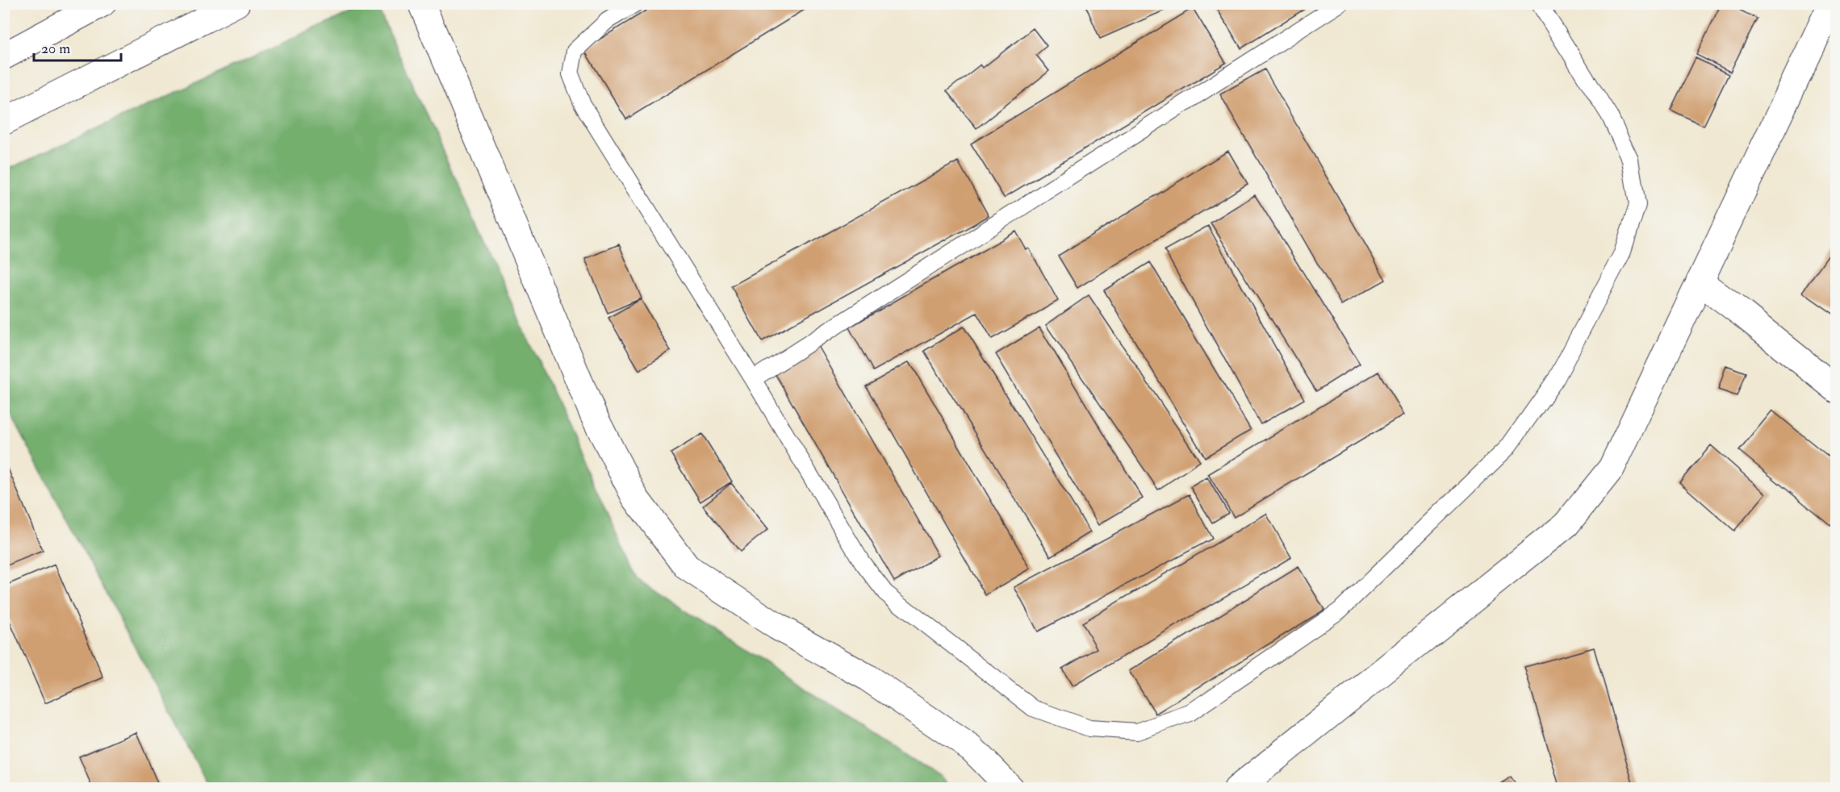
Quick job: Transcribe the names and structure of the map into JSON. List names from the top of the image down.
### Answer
{
  "scale_bar": "20 m"
}
